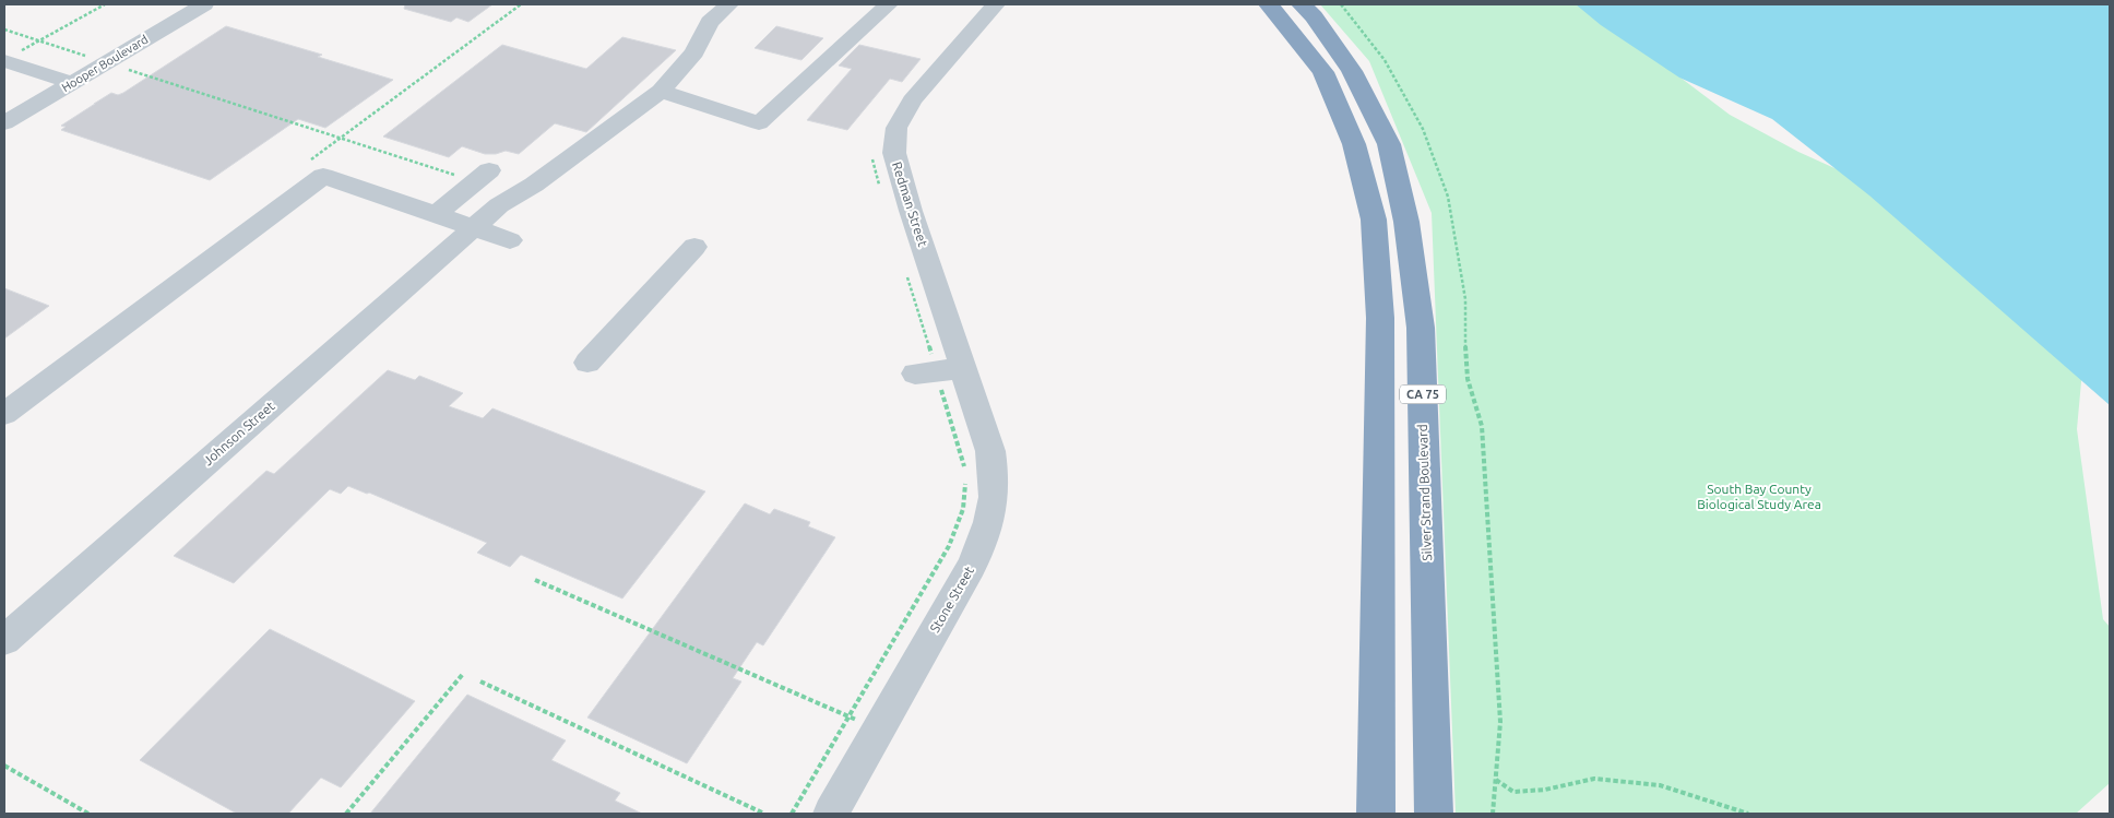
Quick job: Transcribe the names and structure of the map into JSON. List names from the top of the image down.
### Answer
{
  "streets": {
    "highway": ["CA 75", "Silver Strand Boulevard"],
    "street": [
      "Hooper Boulevard",
      "Redman Street",
      "Johnson Street",
      "Stone Street"
    ]
  },
  "crossings": [
    ["Redman Street", "Stone Street"]
  ],
  "parks": ["South Bay County Biological Study Area"]
}
